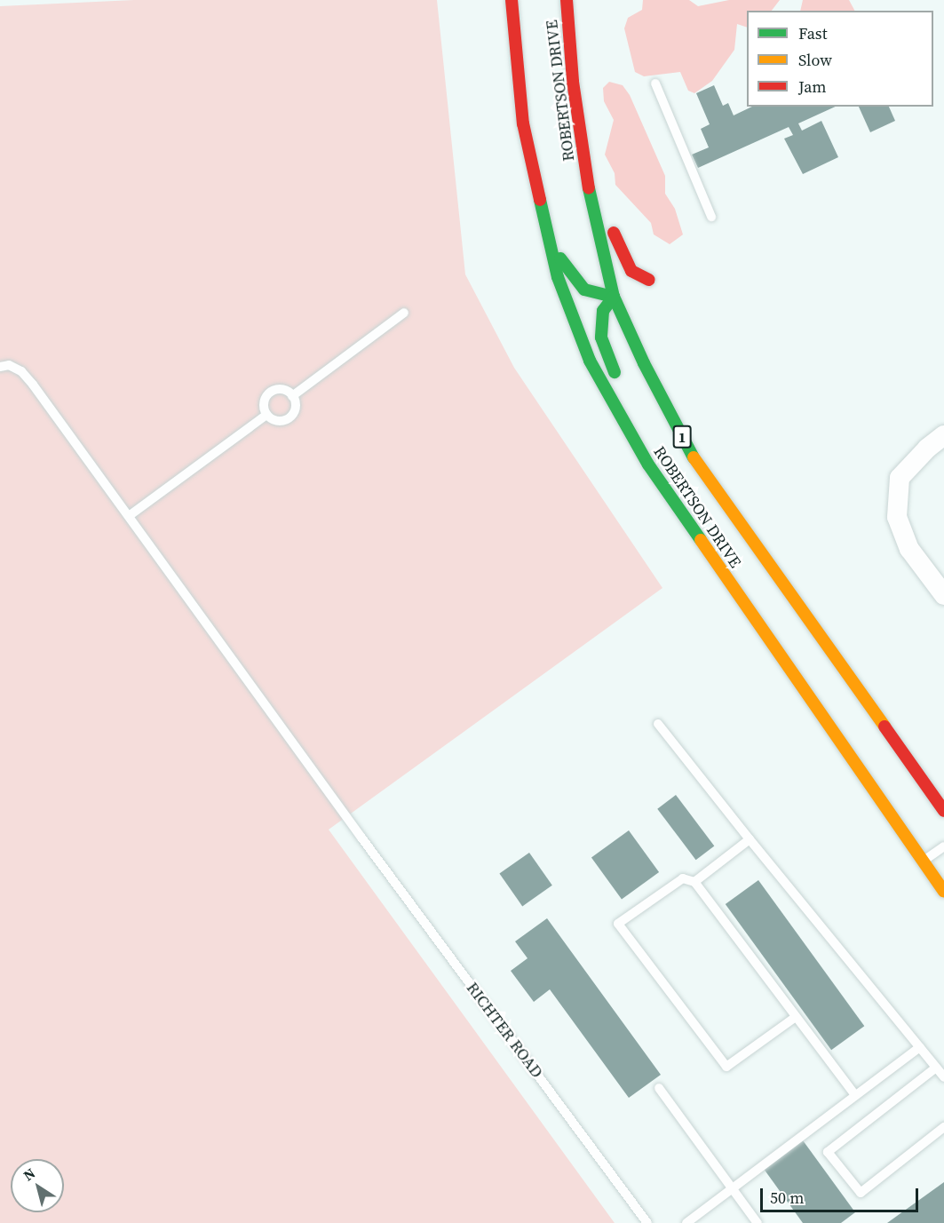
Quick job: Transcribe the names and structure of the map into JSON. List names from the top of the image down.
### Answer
{
  "streets": {
    "highway": ["ROBERTSON DRIVE", "1"],
    "lane": ["RICHTER ROAD"]
  },
  "legend": ["Fast", "Slow", "Jam"],
  "scale_bar": "50 m",
  "north": "top left"
}
